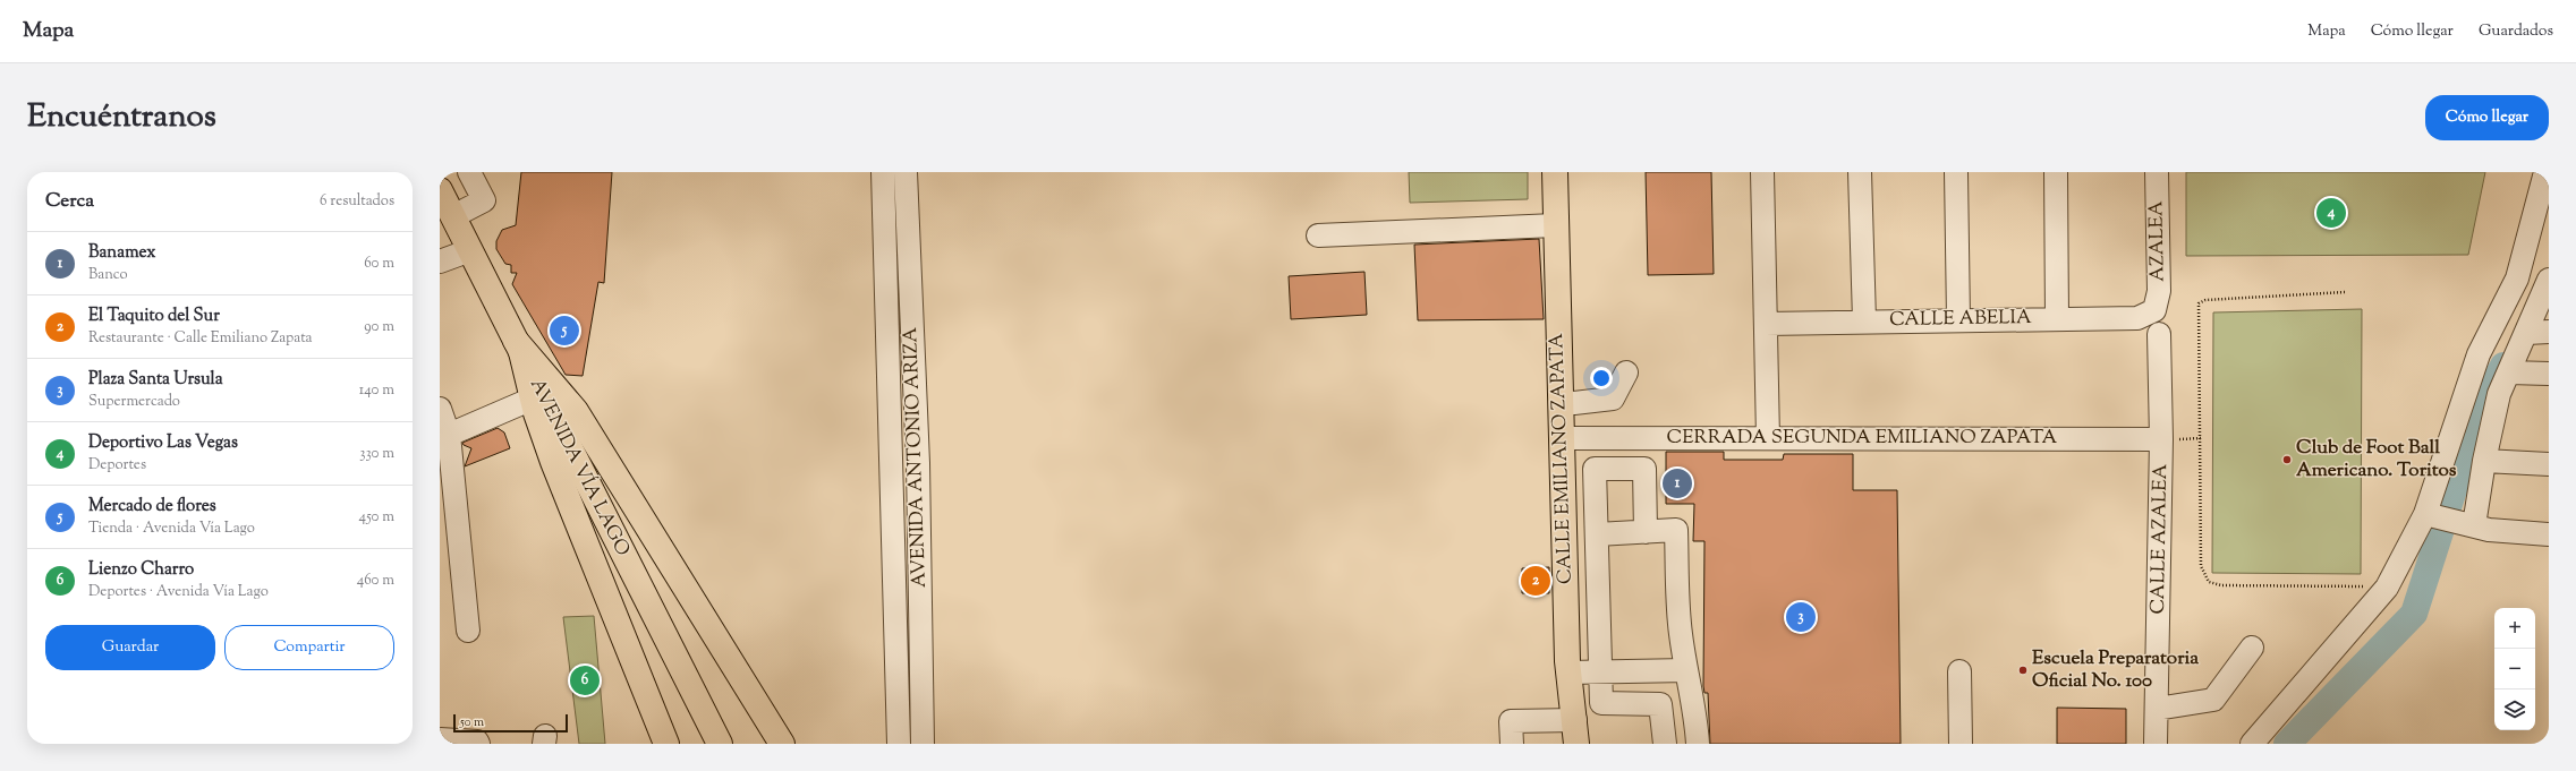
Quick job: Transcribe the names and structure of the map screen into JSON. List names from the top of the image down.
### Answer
{
  "streets": {
    "main road": ["CALLE EMILIANO ZAPATA", "AVENIDA VÍA LAGO"],
    "street": [
      "AZALEA",
      "CALLE ABELIA",
      "CERRADA SEGUNDA EMILIANO ZAPATA",
      "AVENIDA ANTONIO ARIZA",
      "CALLE AZALEA"
    ]
  },
  "crossings": [
    ["AZALEA", "CALLE ABELIA"],
    ["CERRADA SEGUNDA EMILIANO ZAPATA", "CALLE EMILIANO ZAPATA"],
    ["CERRADA SEGUNDA EMILIANO ZAPATA", "CALLE AZALEA"]
  ],
  "places": ["Club de Foot Ball Americano. Toritos", "Escuela Preparatoria Oficial No. 100"],
  "scale_bar": "50 m",
  "page": {
    "header": "Mapa",
    "nav": ["Mapa", "Cómo llegar", "Guardados"],
    "title": "Encuéntranos",
    "buttons": [
      "Cómo llegar",
      ["Guardar", "Compartir"]
    ],
    "heading": ["Cerca", "6 resultados"],
    "pins": [
      "4",
      "5",
      "1",
      "2",
      "3",
      "6"
    ],
    "list": [
      {
        "mark": "1",
        "name": "Banamex",
        "note": "Banco",
        "value": "60 m"
      },
      {
        "mark": "2",
        "name": "El Taquito del Sur",
        "note": "Restaurante · Calle Emiliano Zapata",
        "value": "90 m"
      },
      {
        "mark": "3",
        "name": "Plaza Santa Ursula",
        "note": "Supermercado",
        "value": "140 m"
      },
      {
        "mark": "4",
        "name": "Deportivo Las Vegas",
        "note": "Deportes",
        "value": "330 m"
      },
      {
        "mark": "5",
        "name": "Mercado de flores",
        "note": "Tienda · Avenida Vía Lago",
        "value": "450 m"
      },
      {
        "mark": "6",
        "name": "Lienzo Charro",
        "note": "Deportes · Avenida Vía Lago",
        "value": "460 m"
      }
    ],
    "map_buttons": ["+", "−"],
    "scale": "50 m"
  }
}
